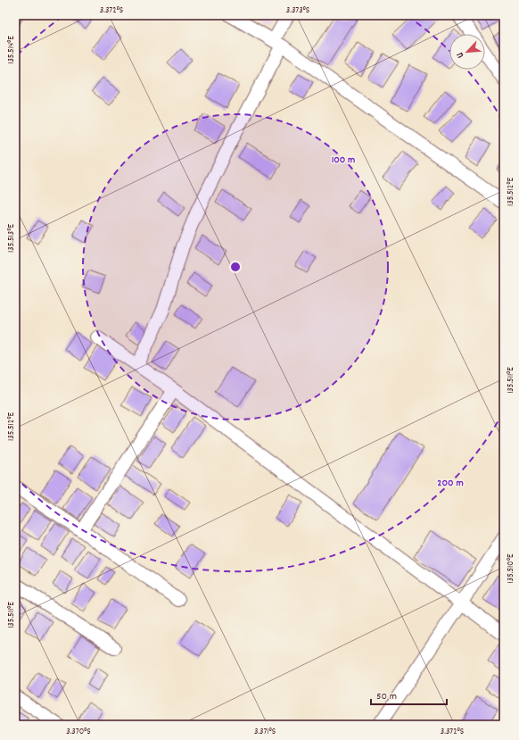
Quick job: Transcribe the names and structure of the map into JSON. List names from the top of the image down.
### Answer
{
  "scale_bar": "50 m",
  "north": "bottom left",
  "coordinates": [
    "3.372°S",
    "3.373°S",
    "135.514°E",
    "135.512°E",
    "135.513°E",
    "135.511°E",
    "135.510°E",
    "3.370°S",
    "3.371°S"
  ],
  "rings": ["100 m", "200 m"]
}
